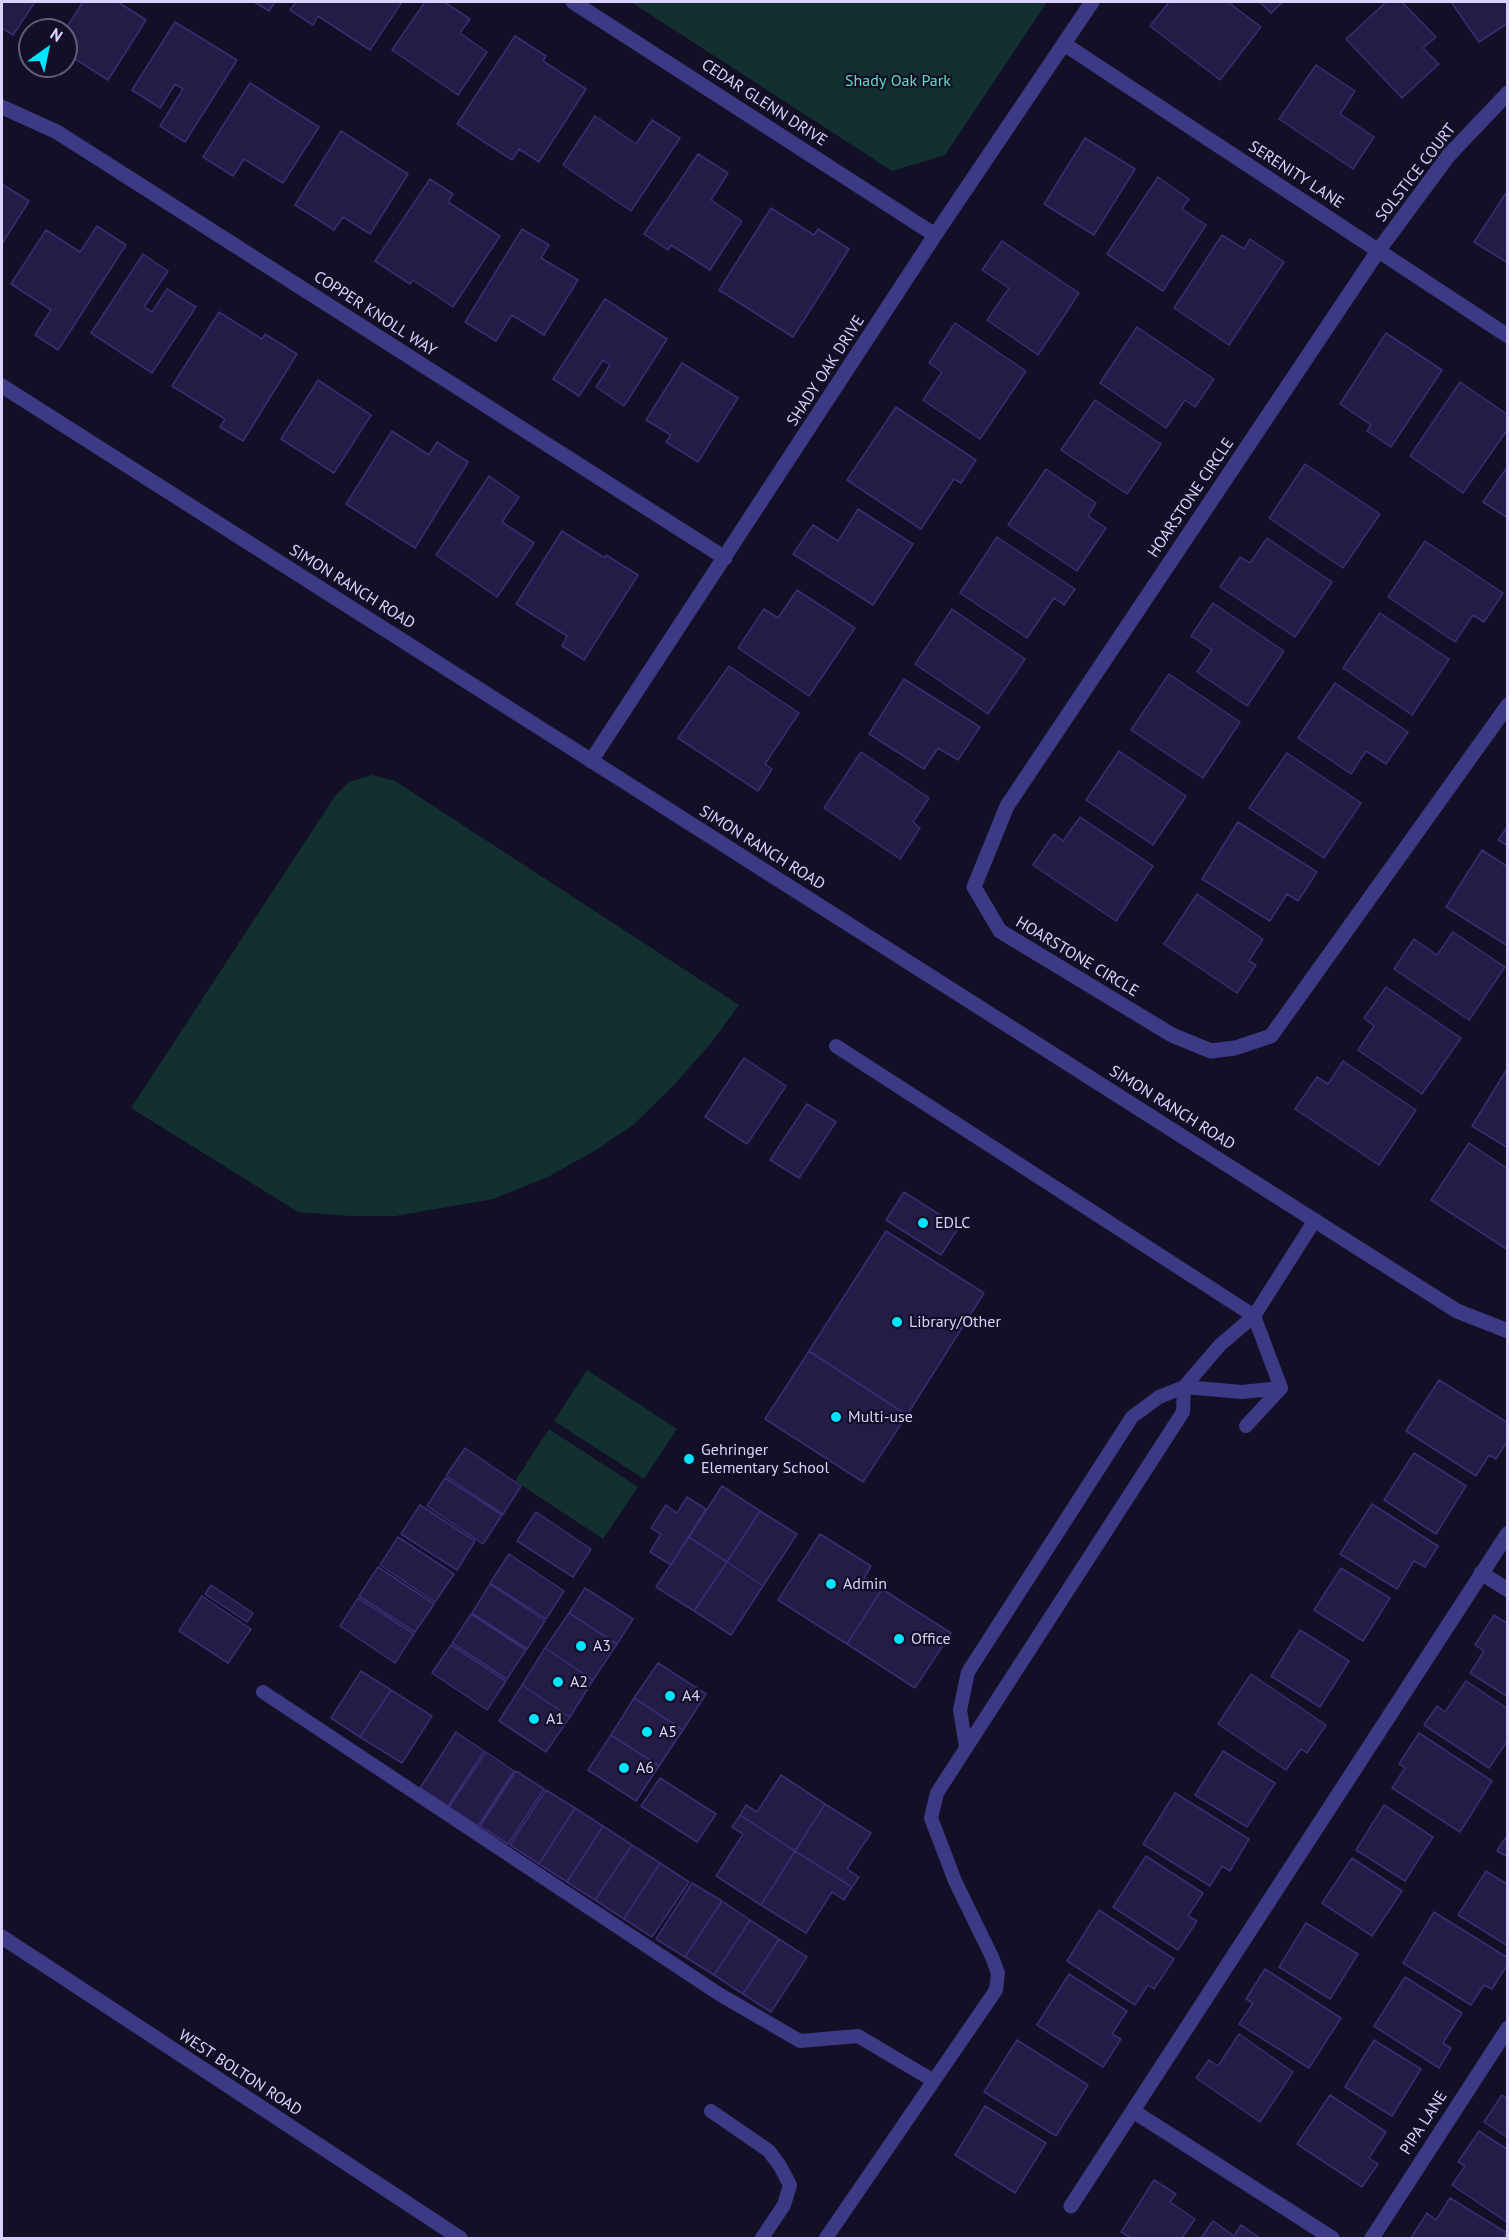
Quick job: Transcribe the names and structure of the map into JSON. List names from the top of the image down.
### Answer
{
  "streets": {
    "street": [
      "CEDAR GLENN DRIVE",
      "SOLSTICE COURT",
      "SERENITY LANE",
      "COPPER KNOLL WAY",
      "SHADY OAK DRIVE",
      "HOARSTONE CIRCLE",
      "SIMON RANCH ROAD",
      "WEST BOLTON ROAD",
      "PIPA LANE"
    ]
  },
  "crossings": [
    ["CEDAR GLENN DRIVE", "SHADY OAK DRIVE"],
    ["SOLSTICE COURT", "SERENITY LANE"],
    ["SOLSTICE COURT", "HOARSTONE CIRCLE"],
    ["SERENITY LANE", "SHADY OAK DRIVE"],
    ["SERENITY LANE", "HOARSTONE CIRCLE"],
    ["COPPER KNOLL WAY", "SHADY OAK DRIVE"],
    ["SHADY OAK DRIVE", "SIMON RANCH ROAD"]
  ],
  "parks": ["Shady Oak Park"],
  "places": [
    "EDLC",
    "Library/Other",
    "Multi-use",
    "Gehringer Elementary School",
    "Admin",
    "Office",
    "A3",
    "A2",
    "A4",
    "A1",
    "A5",
    "A6"
  ],
  "north": "top right"
}
